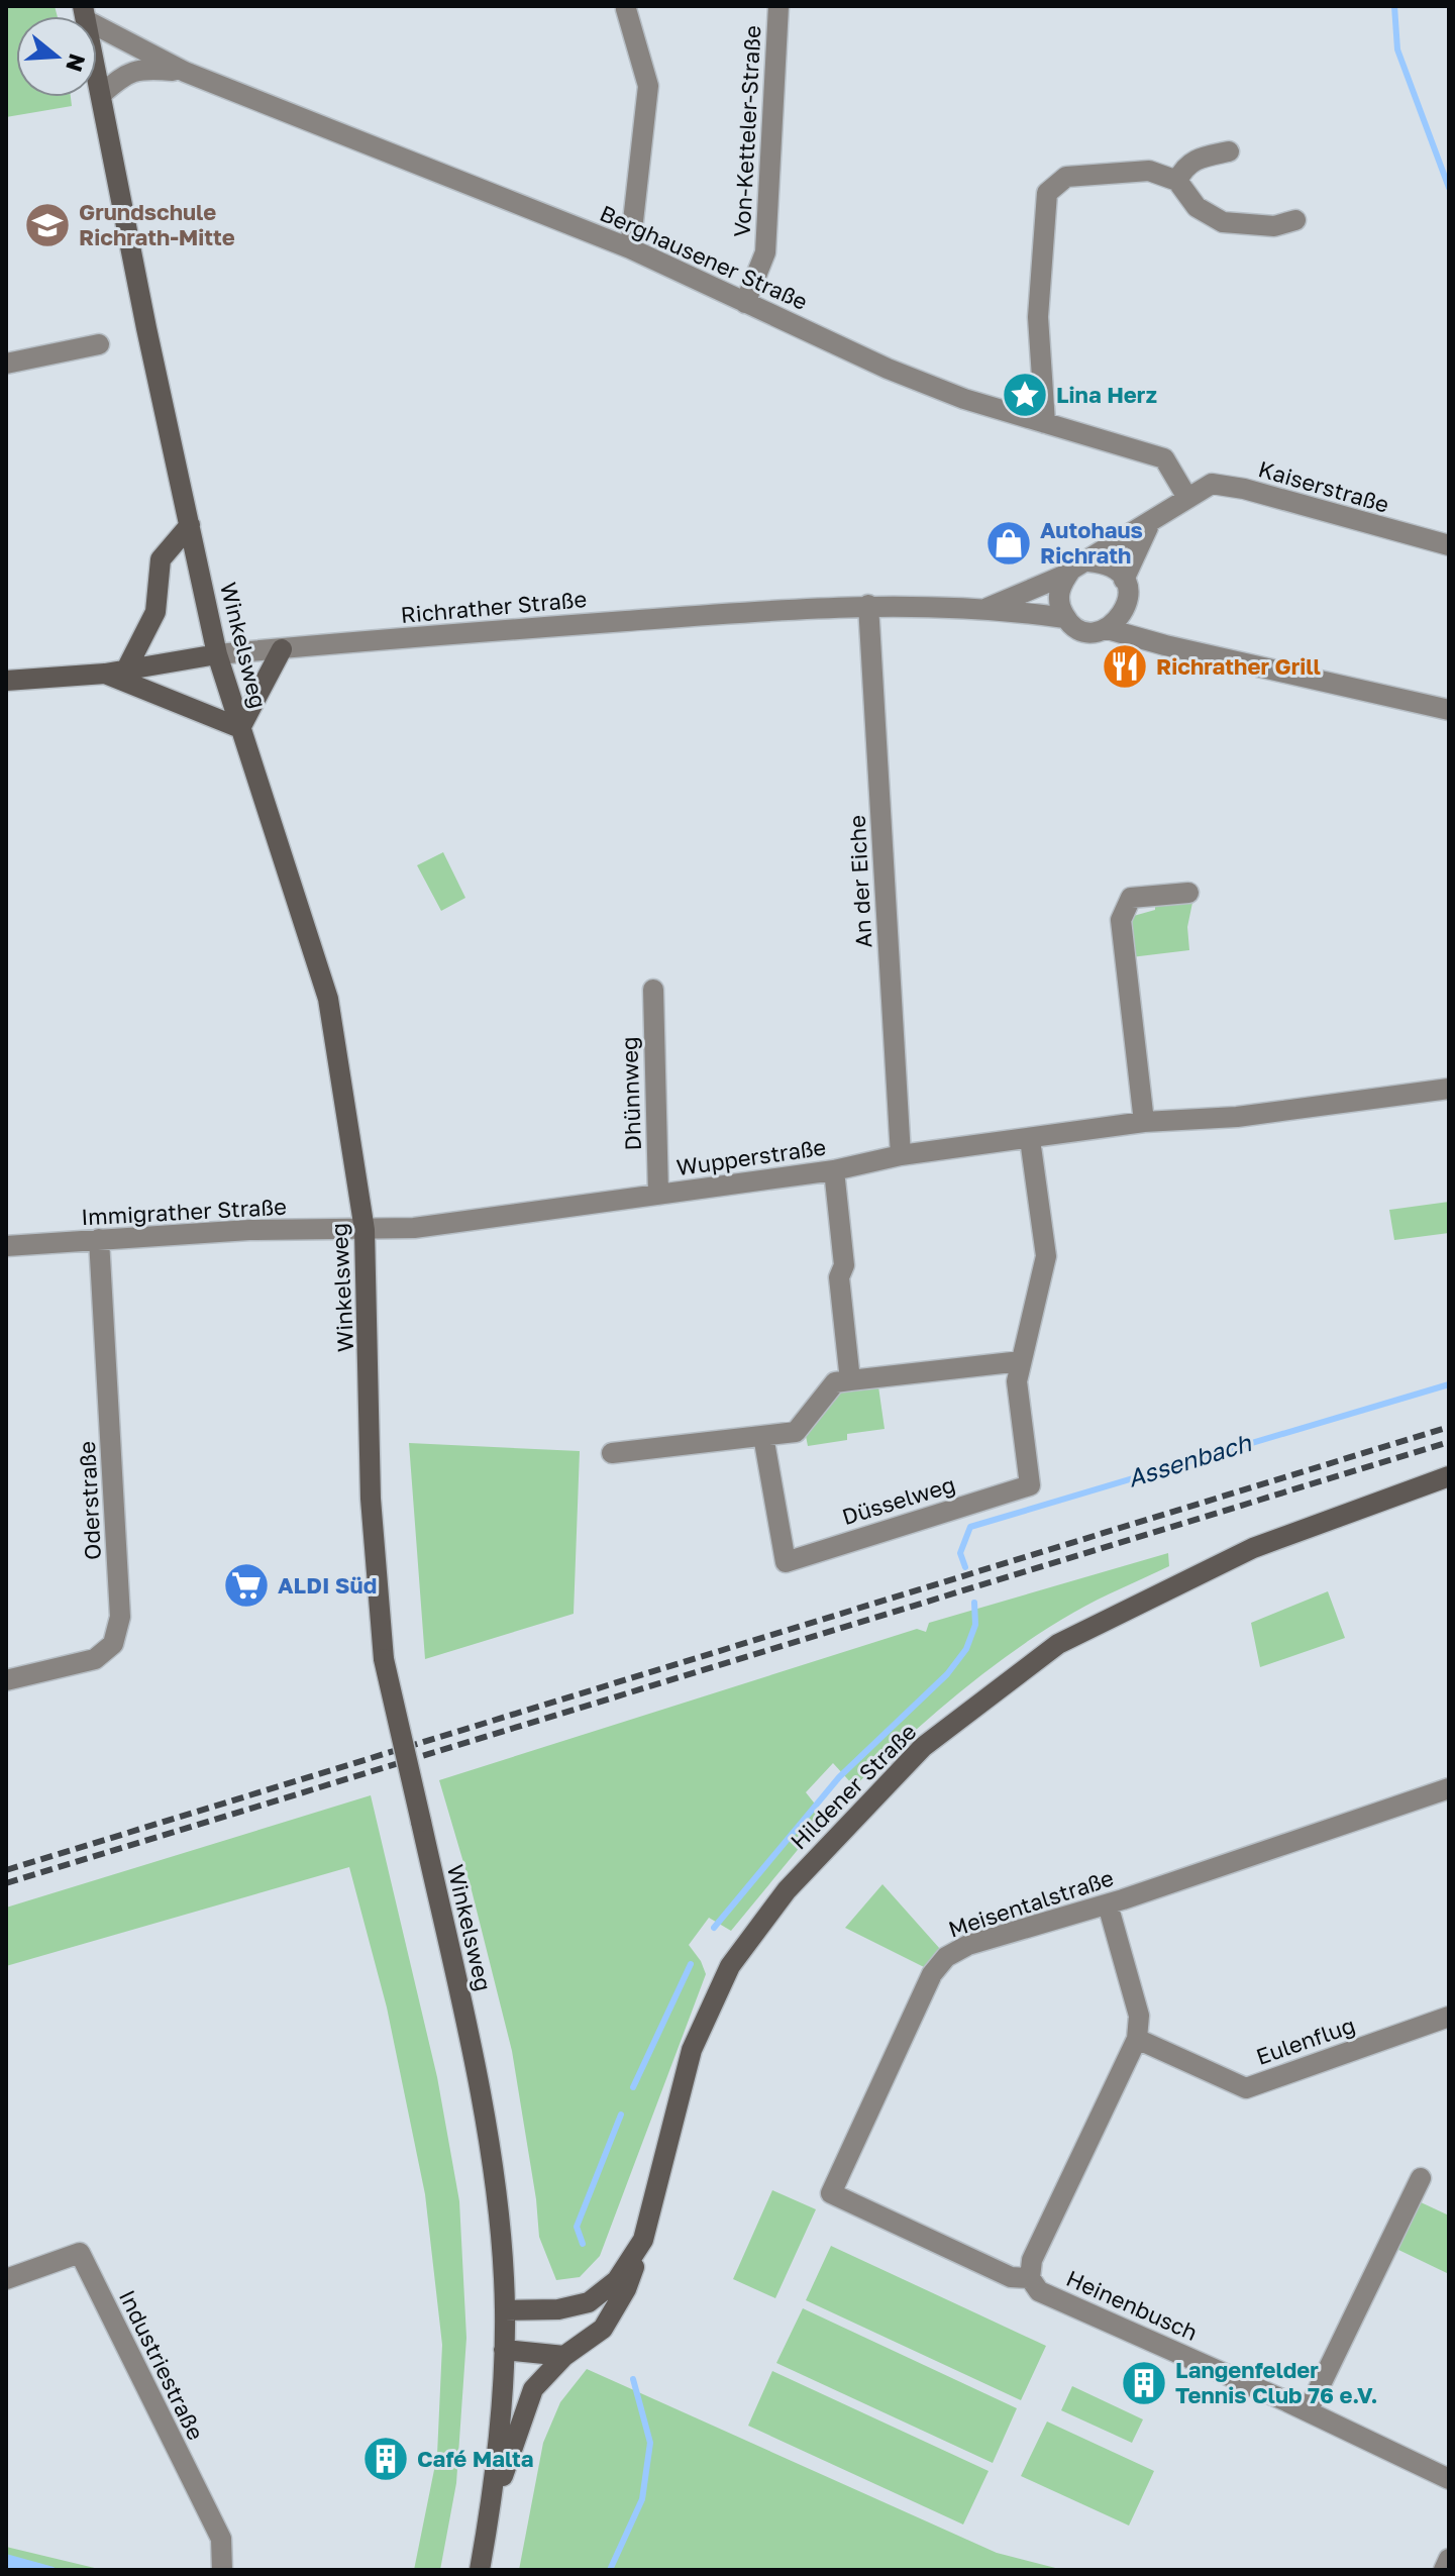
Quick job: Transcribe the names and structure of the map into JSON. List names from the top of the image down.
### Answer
{
  "streets": {
    "main road": ["Richrather Straße", "Winkelsweg", "Hildener Straße"],
    "street": [
      "Von-Ketteler-Straße",
      "Berghausener Straße",
      "Kaiserstraße",
      "An der Eiche",
      "Dhünnweg",
      "Wupperstraße",
      "Immigrather Straße",
      "Oderstraße",
      "Düsselweg",
      "Meisentalstraße",
      "Eulenflug",
      "Heinenbusch",
      "Industriestraße"
    ]
  },
  "crossings": [
    ["Von-Ketteler-Straße", "Berghausener Straße"],
    ["Berghausener Straße", "Kaiserstraße"],
    ["Berghausener Straße", "Winkelsweg"],
    ["Richrather Straße", "Winkelsweg"],
    ["Richrather Straße", "An der Eiche"],
    ["Winkelsweg", "Wupperstraße"],
    ["Winkelsweg", "Immigrather Straße"],
    ["Winkelsweg", "Hildener Straße"],
    ["An der Eiche", "Wupperstraße"],
    ["Dhünnweg", "Wupperstraße"],
    ["Wupperstraße", "Immigrather Straße"],
    ["Wupperstraße", "Düsselweg"],
    ["Immigrather Straße", "Oderstraße"],
    ["Meisentalstraße", "Heinenbusch"]
  ],
  "water": ["Assenbach"],
  "places": {
    "school or university": ["Grundschule Richrath-Mitte"],
    "place": ["Lina Herz"],
    "shop": ["Autohaus Richrath"],
    "restaurant": ["Richrather Grill"],
    "supermarket": ["ALDI Süd"],
    "building": ["Langenfelder Tennis Club 76 e.V.", "Café Malta"]
  },
  "north": "right"
}
